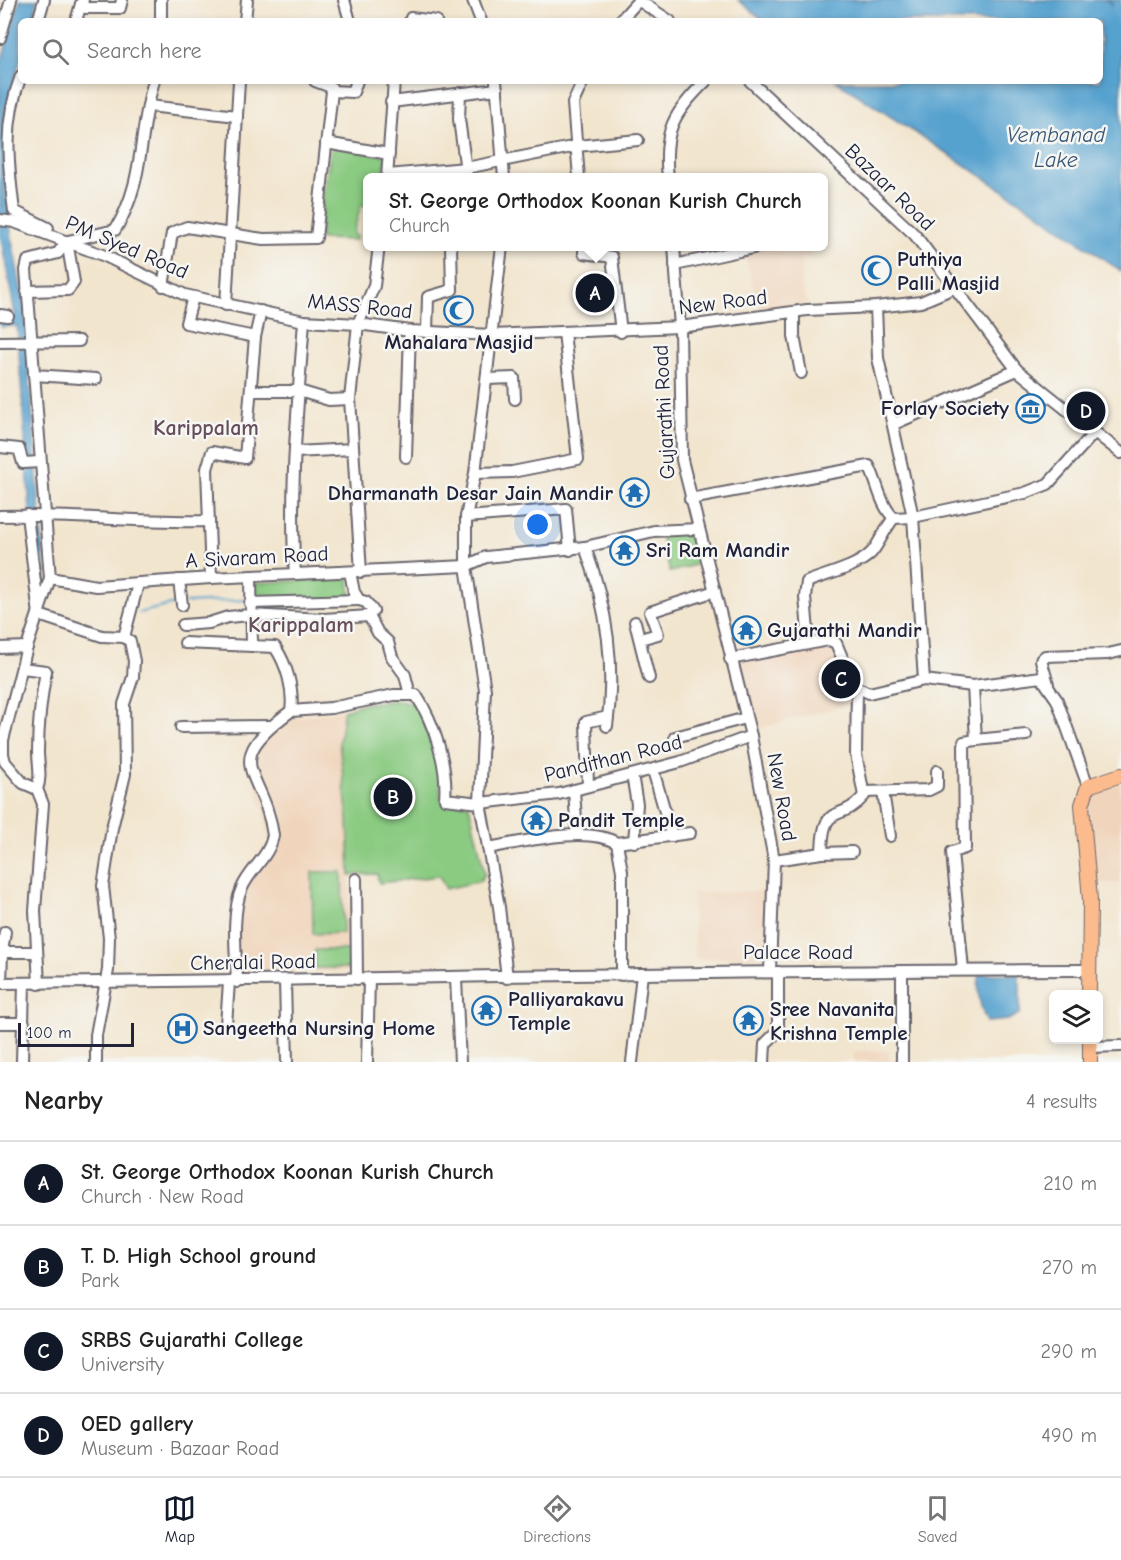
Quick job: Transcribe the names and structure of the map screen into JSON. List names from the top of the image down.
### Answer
{
  "streets": {
    "street": [
      "Bazaar Road",
      "PM Syed Road",
      "New Road",
      "MASS Road",
      "Gujarathi Road",
      "A Sivaram Road",
      "Pandithan Road",
      "Palace Road",
      "Cheralai Road"
    ]
  },
  "crossings": [
    ["Bazaar Road", "New Road"],
    ["PM Syed Road", "MASS Road"],
    ["New Road", "MASS Road"],
    ["New Road", "Gujarathi Road"],
    ["New Road", "A Sivaram Road"],
    ["New Road", "Pandithan Road"],
    ["New Road", "Palace Road"],
    ["Gujarathi Road", "A Sivaram Road"],
    ["Palace Road", "Cheralai Road"]
  ],
  "districts": ["Karippalam", "Karippalam"],
  "water": ["Vembanad Lake"],
  "places": {
    "mosque": ["Puthiya Palli Masjid", "Mahalara Masjid"],
    "museum": ["Forlay Society"],
    "temple": [
      "Dharmanath Desar Jain Mandir",
      "Sri Ram Mandir",
      "Gujarathi Mandir",
      "Pandit Temple",
      "Palliyarakavu Temple",
      "Sree Navanita Krishna Temple"
    ],
    "hospital": ["Sangeetha Nursing Home"]
  },
  "scale_bar": "100 m",
  "page": {
    "search": "Search here",
    "popup": ["St. George Orthodox Koonan Kurish Church", "Church"],
    "pins": [
      "A",
      "D",
      "C",
      "B"
    ],
    "scale": "100 m",
    "heading": ["Nearby", "4 results"],
    "list": [
      {
        "mark": "A",
        "name": "St. George Orthodox Koonan Kurish Church",
        "note": "Church · New Road",
        "value": "210 m"
      },
      {
        "mark": "B",
        "name": "T. D. High School ground",
        "note": "Park",
        "value": "270 m"
      },
      {
        "mark": "C",
        "name": "SRBS Gujarathi College",
        "note": "University",
        "value": "290 m"
      },
      {
        "mark": "D",
        "name": "OED gallery",
        "note": "Museum · Bazaar Road",
        "value": "490 m"
      }
    ],
    "nav": ["Map", "Directions", "Saved"]
  }
}
